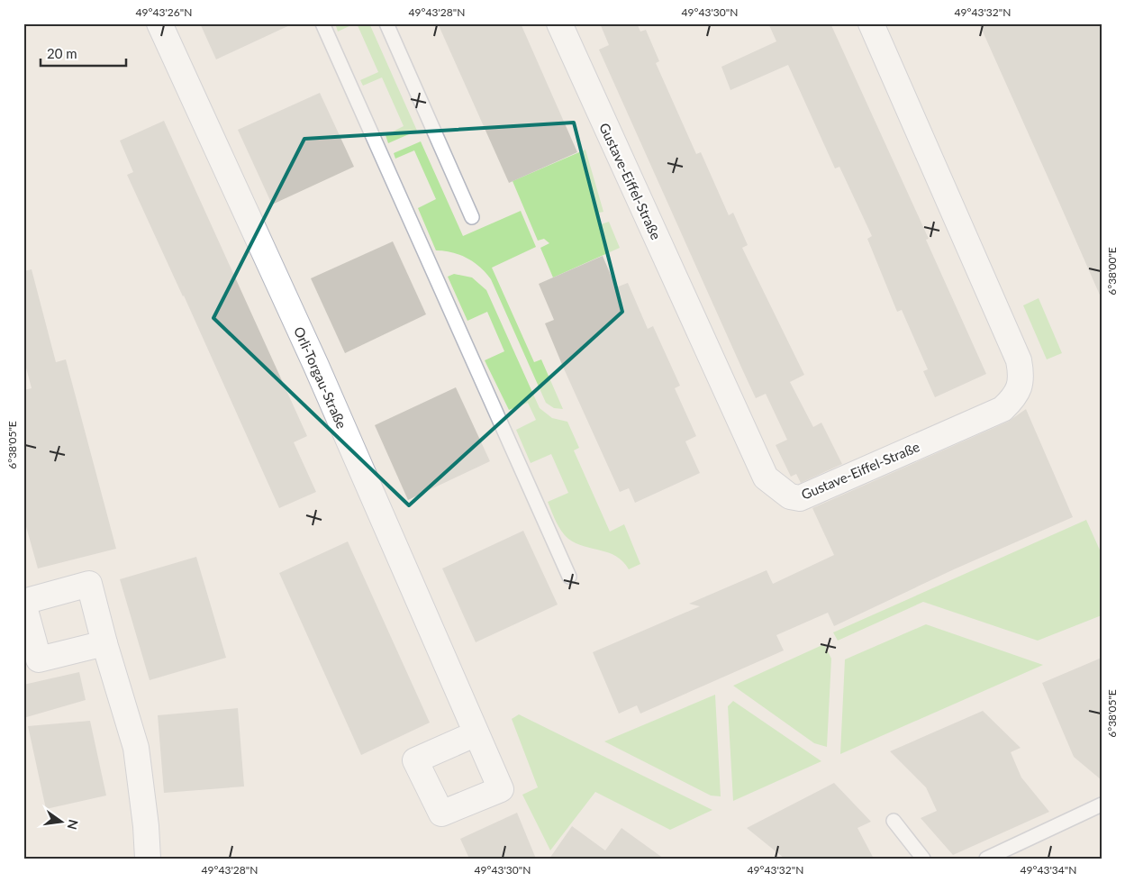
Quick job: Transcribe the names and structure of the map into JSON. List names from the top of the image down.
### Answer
{
  "streets": {
    "street": ["Gustave-Eiffel-Straße", "Orli-Torgau-Straße"]
  },
  "scale_bar": "20 m",
  "north": "right",
  "coordinates": [
    "49°43'26\"N",
    "49°43'28\"N",
    "49°43'30\"N",
    "49°43'32\"N",
    "6°38'00\"E",
    "6°38'05\"E",
    "49°43'34\"N"
  ]
}
